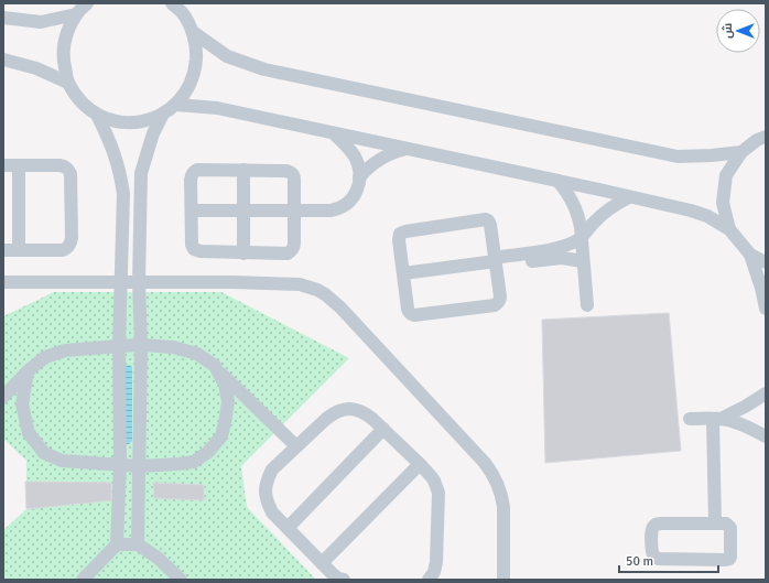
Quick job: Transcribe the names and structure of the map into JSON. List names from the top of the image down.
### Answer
{
  "scale_bar": "50 m",
  "north": "left"
}
